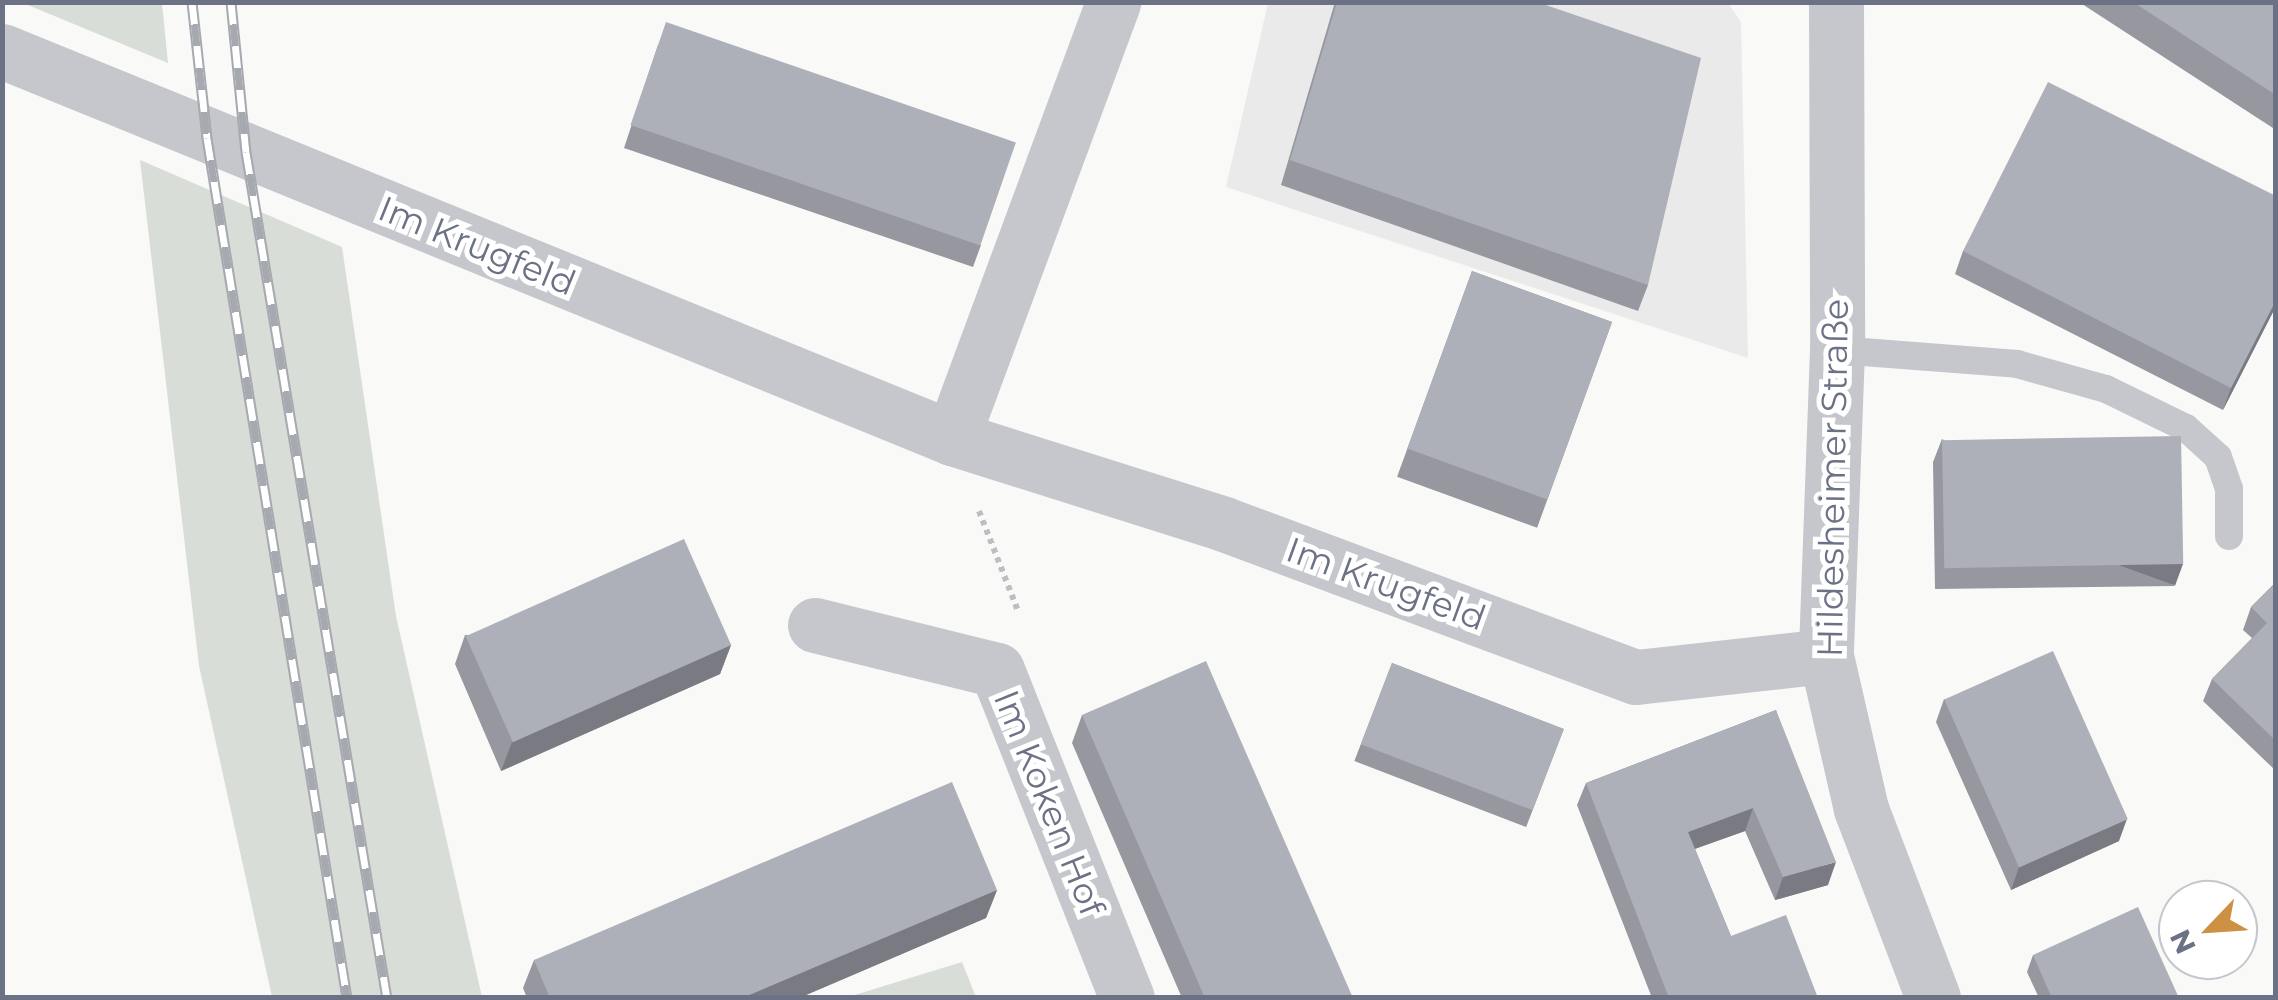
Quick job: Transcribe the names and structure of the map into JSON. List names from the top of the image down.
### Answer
{
  "streets": {
    "street": ["Im Krugfeld", "Hildesheimer Straße", "Im Koken Hof"]
  },
  "crossings": [
    ["Im Krugfeld", "Hildesheimer Straße"]
  ],
  "north": "bottom left"
}
